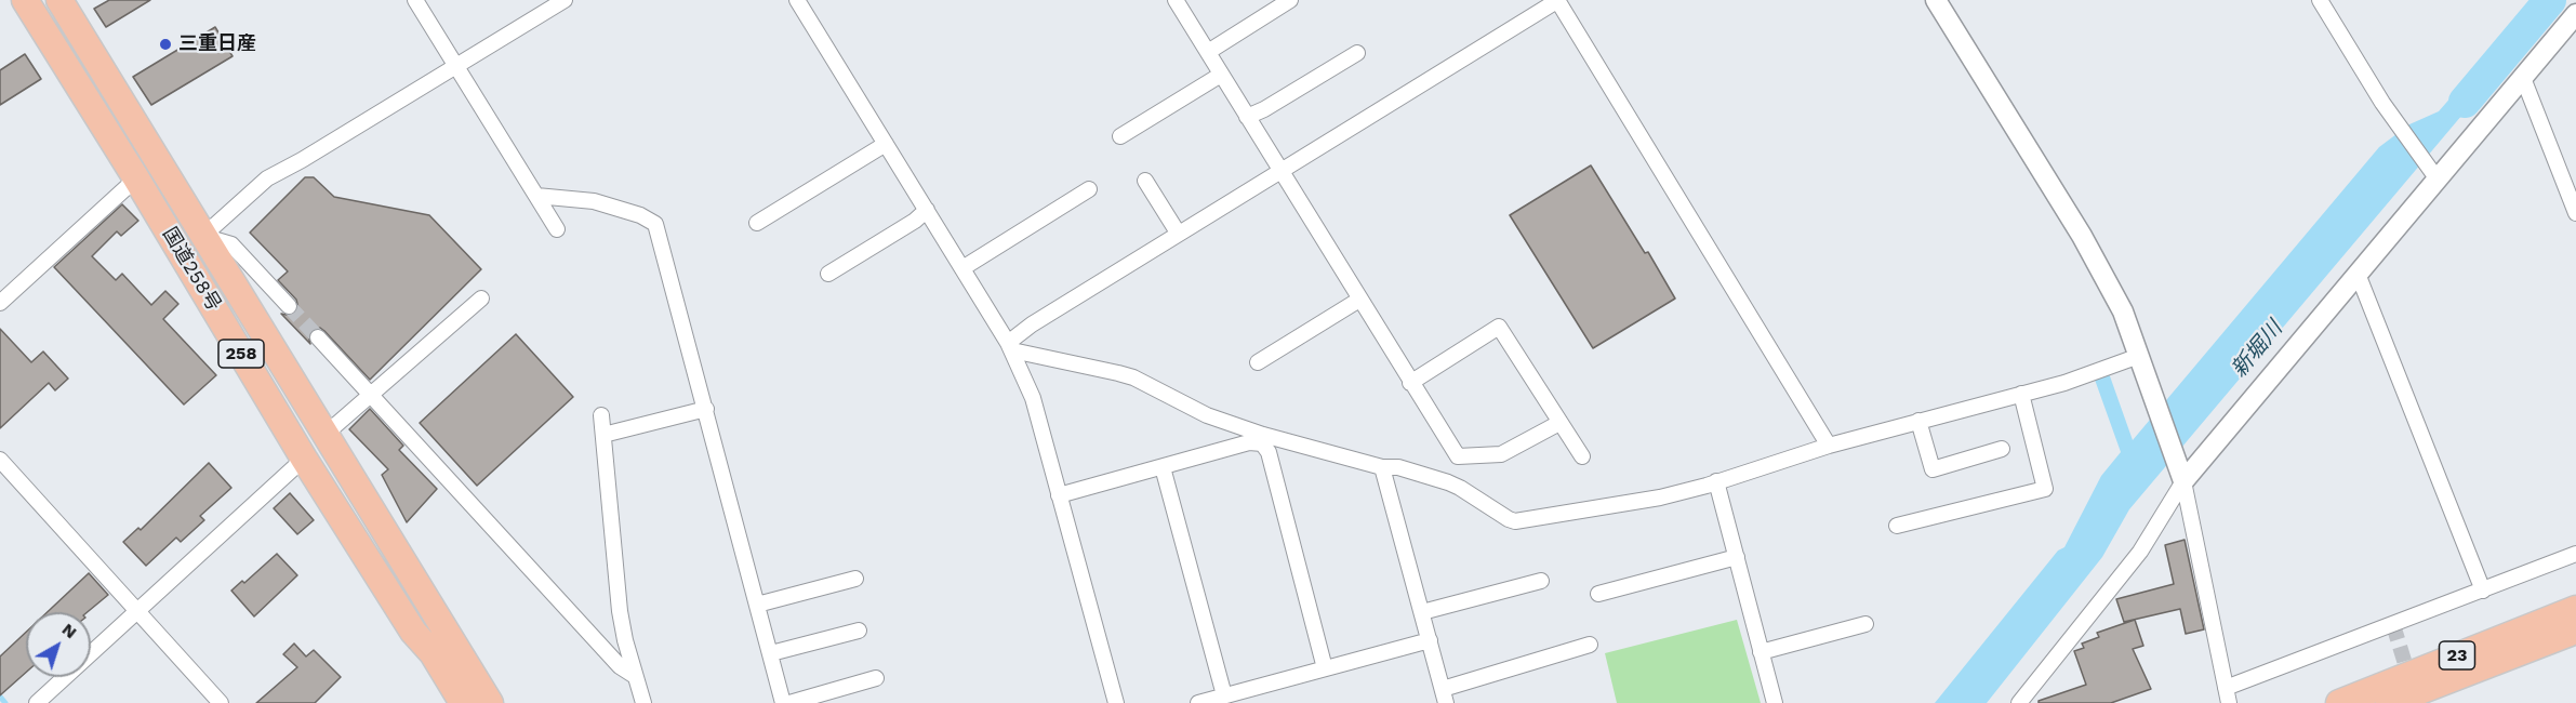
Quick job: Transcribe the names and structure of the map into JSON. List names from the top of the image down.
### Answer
{
  "streets": {
    "highway": ["国道258号", "258", "23"]
  },
  "crossings": [
    ["国道258号", "258"]
  ],
  "water": ["新堀川"],
  "places": ["三重日産"],
  "north": "top right"
}
